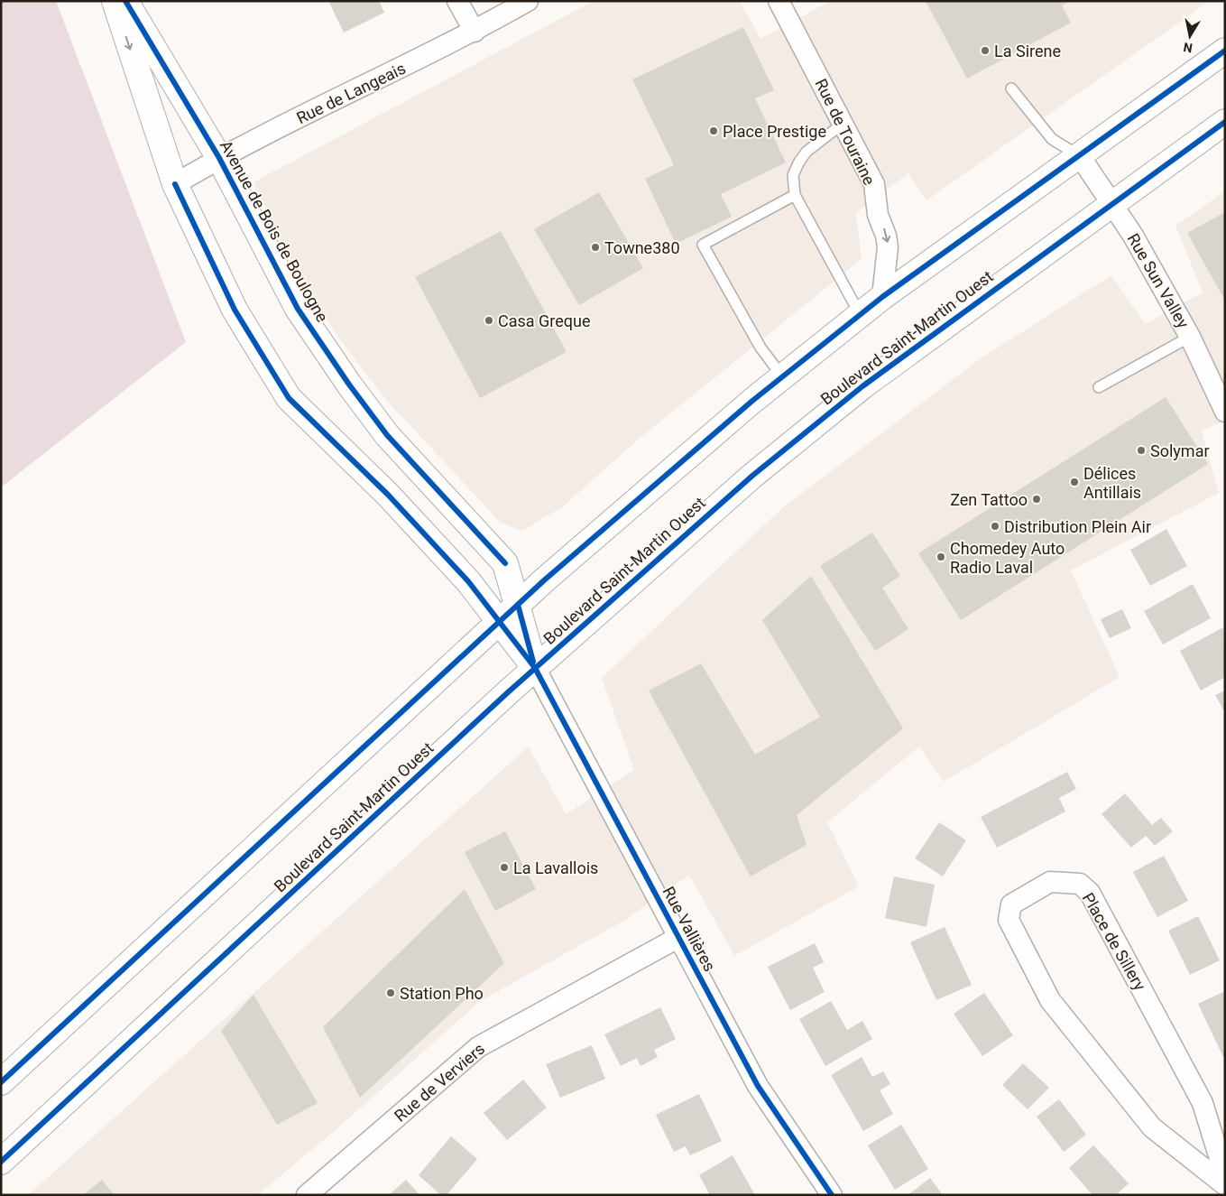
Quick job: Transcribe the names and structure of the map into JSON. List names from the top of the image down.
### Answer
{
  "streets": {
    "main road": ["Avenue de Bois de Boulogne", "Boulevard Saint-Martin Ouest"],
    "street": [
      "Rue de Langeais",
      "Rue de Touraine",
      "Rue Sun Valley",
      "Rue Vallières",
      "Place de Sillery",
      "Rue de Verviers"
    ]
  },
  "crossings": [
    ["Rue de Langeais", "Avenue de Bois de Boulogne"],
    ["Avenue de Bois de Boulogne", "Boulevard Saint-Martin Ouest"],
    ["Avenue de Bois de Boulogne", "Rue Vallières"],
    ["Rue Sun Valley", "Boulevard Saint-Martin Ouest"],
    ["Boulevard Saint-Martin Ouest", "Rue Vallières"],
    ["Rue Vallières", "Rue de Verviers"]
  ],
  "one_way": ["Rue de Touraine"],
  "places": [
    "La Sirene",
    "Place Prestige",
    "Towne380",
    "Casa Greque",
    "Solymar",
    "Délices Antillais",
    "Zen Tattoo",
    "Distribution Plein Air",
    "Chomedey Auto Radio Laval",
    "La Lavallois",
    "Station Pho"
  ],
  "north": "bottom"
}
